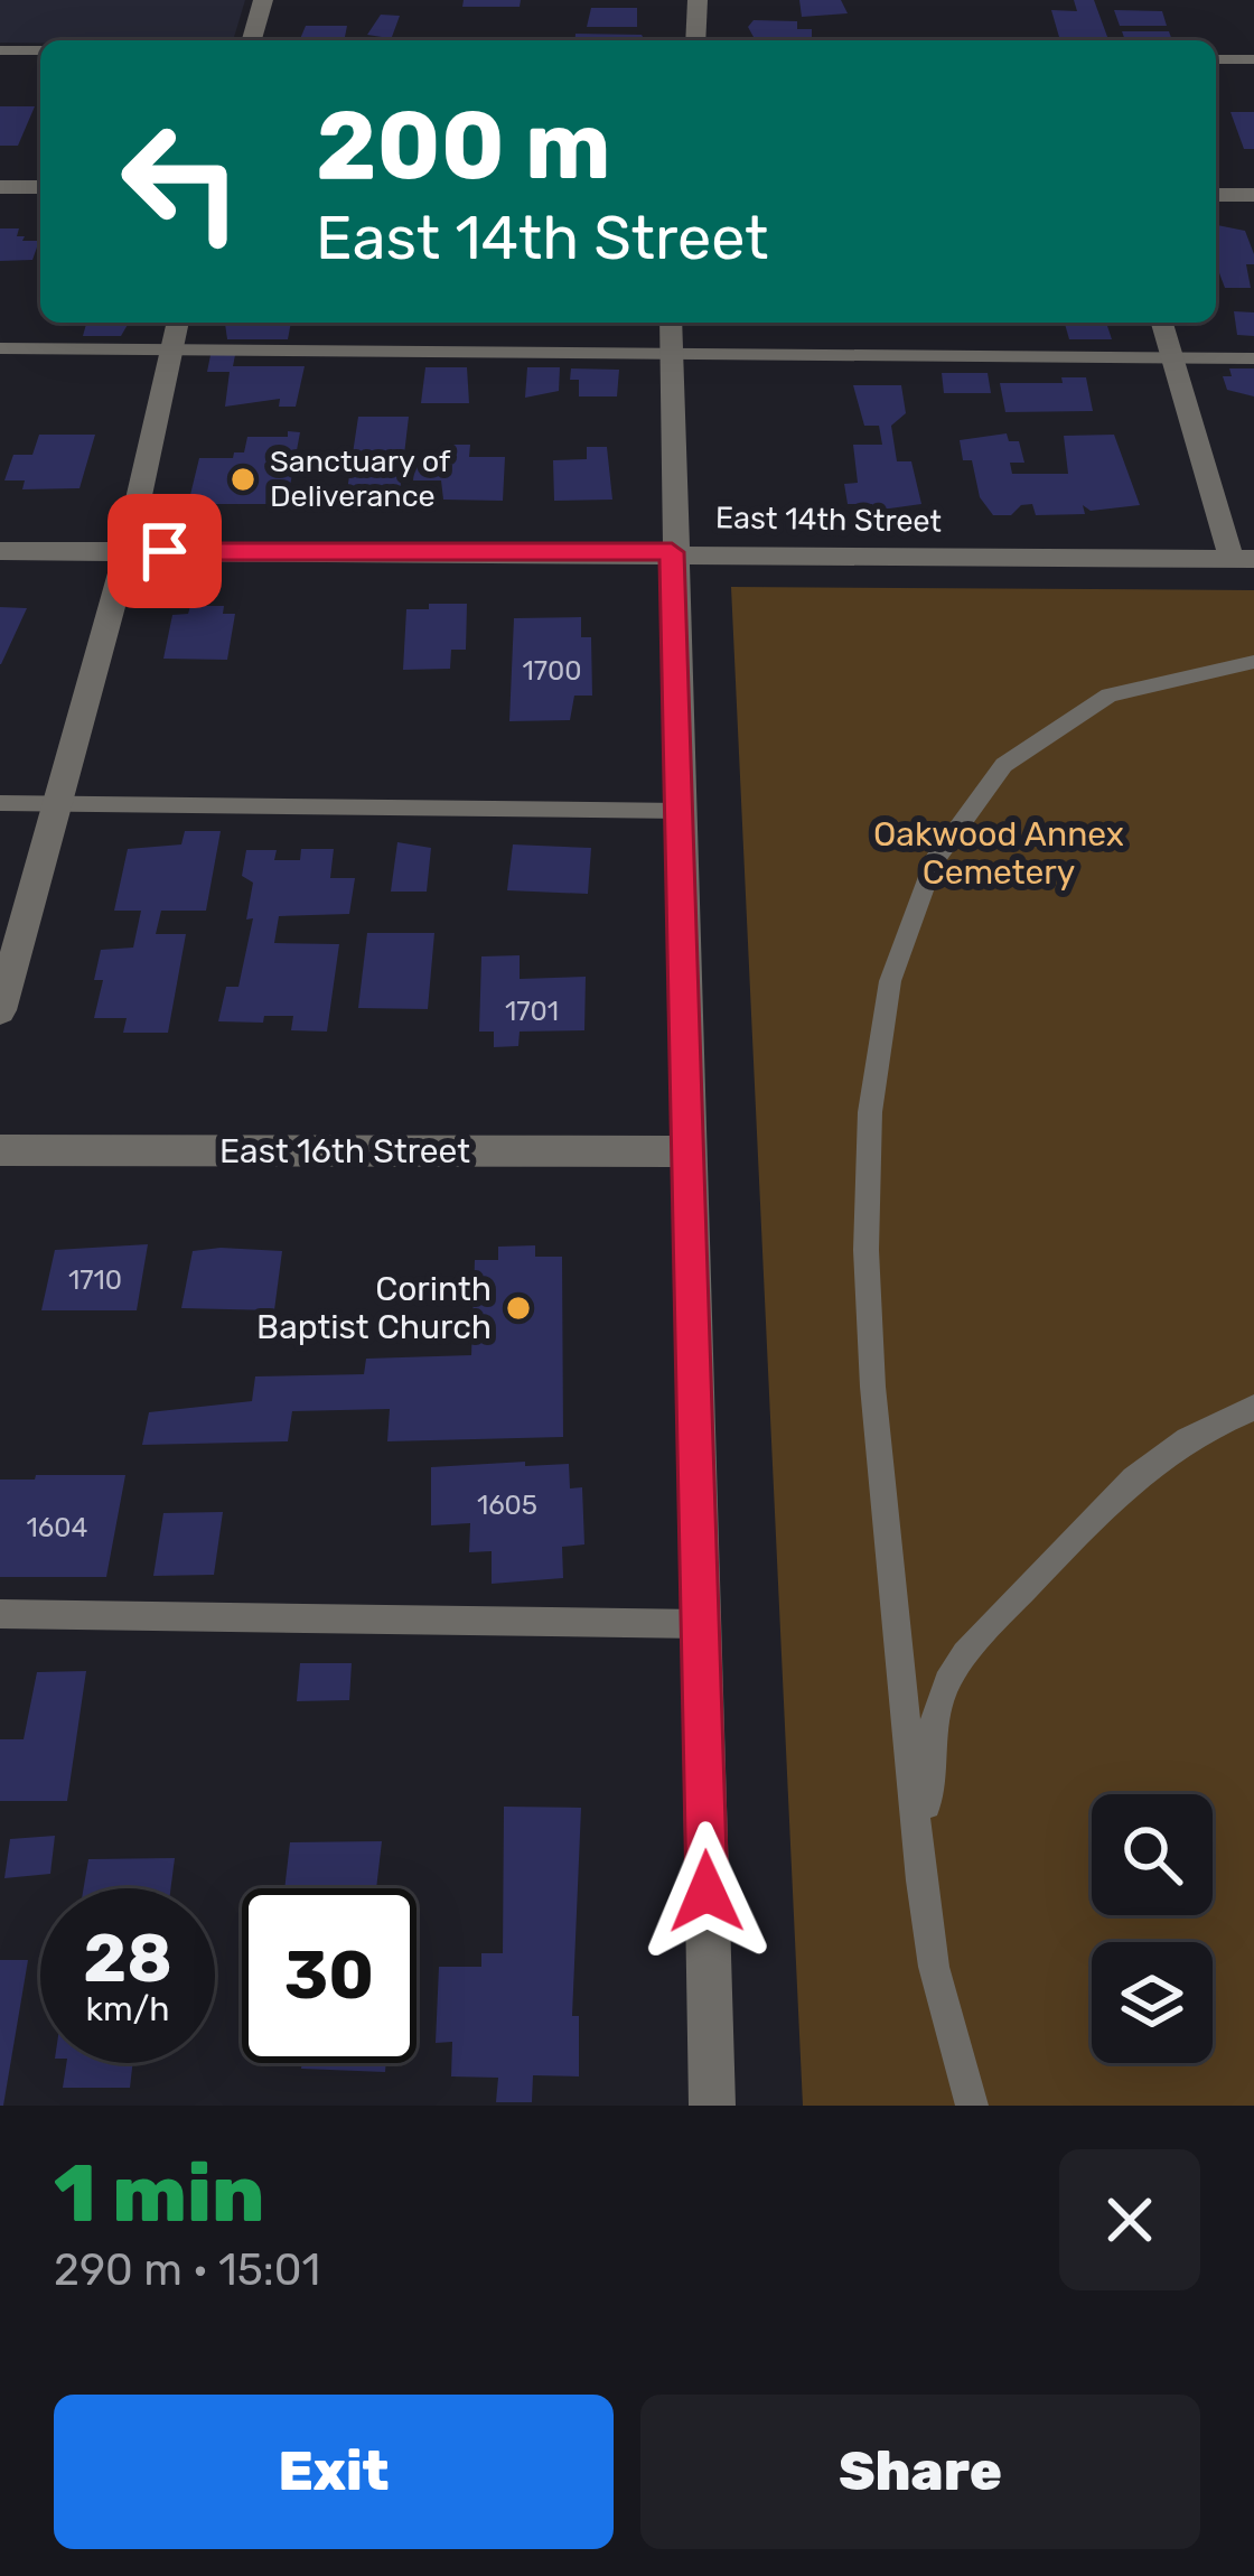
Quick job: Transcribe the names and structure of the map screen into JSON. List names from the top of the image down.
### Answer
{
  "streets": {
    "street": ["East 14th Street", "East 16th Street"]
  },
  "parks": ["Oakwood Annex Cemetery"],
  "places": ["Sanctuary of Deliverance", "Corinth Baptist Church"],
  "house_numbers": [
    "1700",
    "1701",
    "1710",
    "1605",
    "1604"
  ],
  "page": {
    "turn": ["200 m", "East 14th Street"],
    "speed": "28 km/h",
    "limit": "30",
    "heading": ["1 min", "290 m · 15:01"],
    "buttons": ["Exit", "Share"]
  }
}
